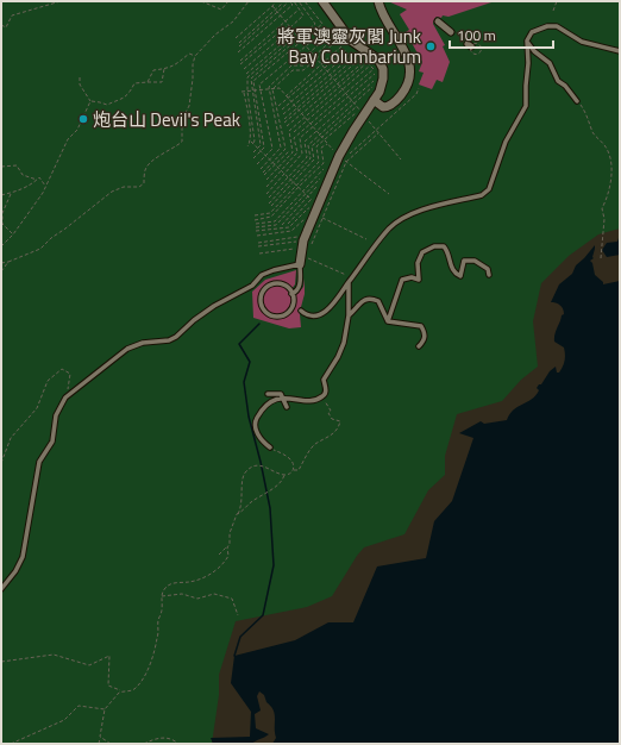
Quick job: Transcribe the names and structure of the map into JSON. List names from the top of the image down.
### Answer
{
  "places": ["將軍澳靈灰閣 Junk Bay Columbarium", "炮台山 Devil's Peak"],
  "scale_bar": "100 m"
}
